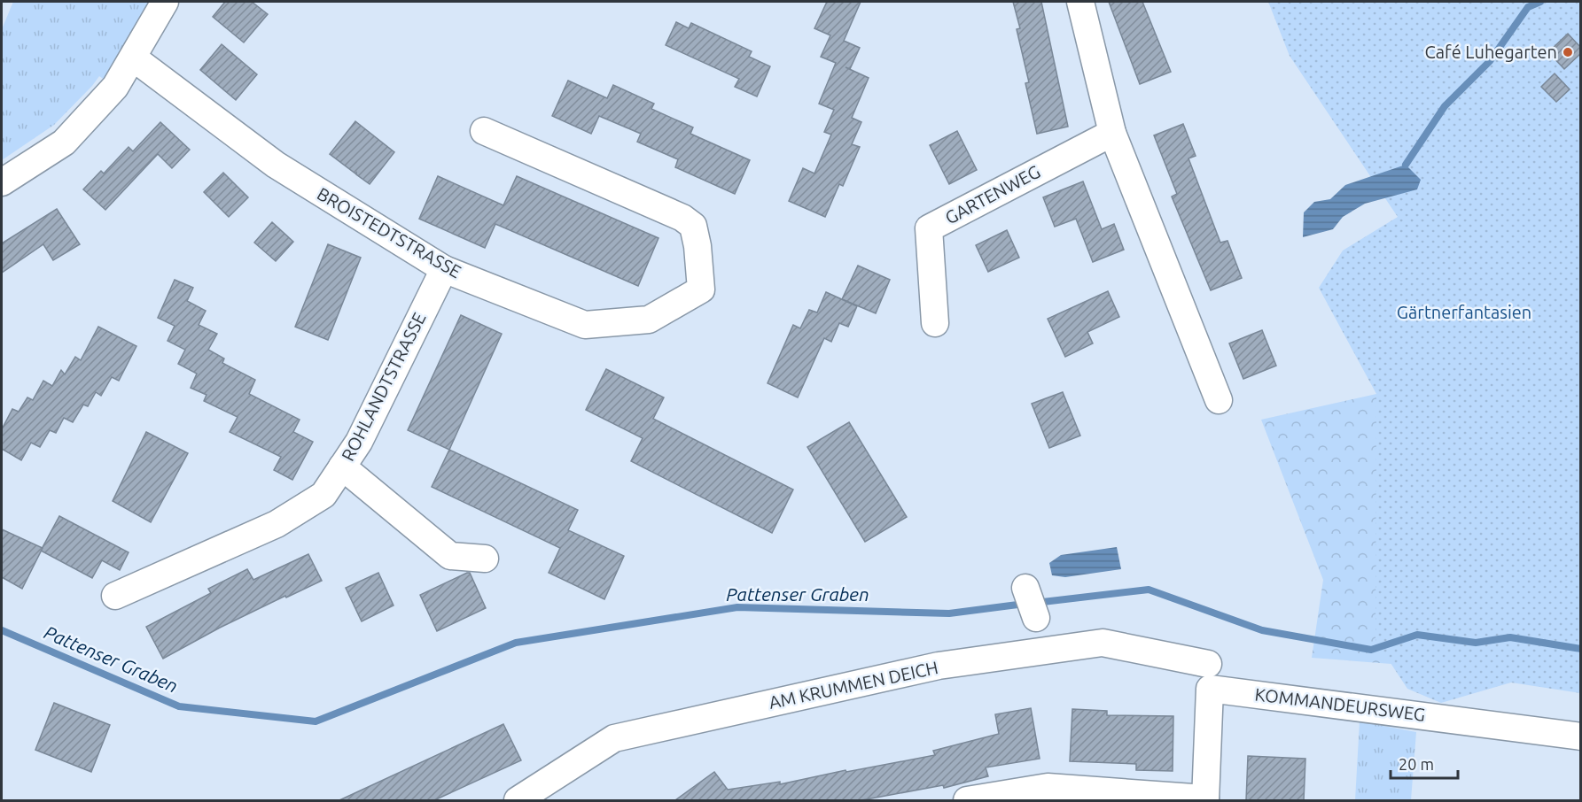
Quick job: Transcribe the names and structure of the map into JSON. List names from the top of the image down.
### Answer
{
  "streets": {
    "street": [
      "GARTENWEG",
      "BROISTEDTSTRASSE",
      "ROHLANDTSTRASSE",
      "AM KRUMMEN DEICH",
      "KOMMANDEURSWEG"
    ]
  },
  "crossings": [
    ["BROISTEDTSTRASSE", "ROHLANDTSTRASSE"]
  ],
  "water": ["Pattenser Graben"],
  "parks": ["Gärtnerfantasien"],
  "places": ["Café Luhegarten"],
  "scale_bar": "20 m"
}
